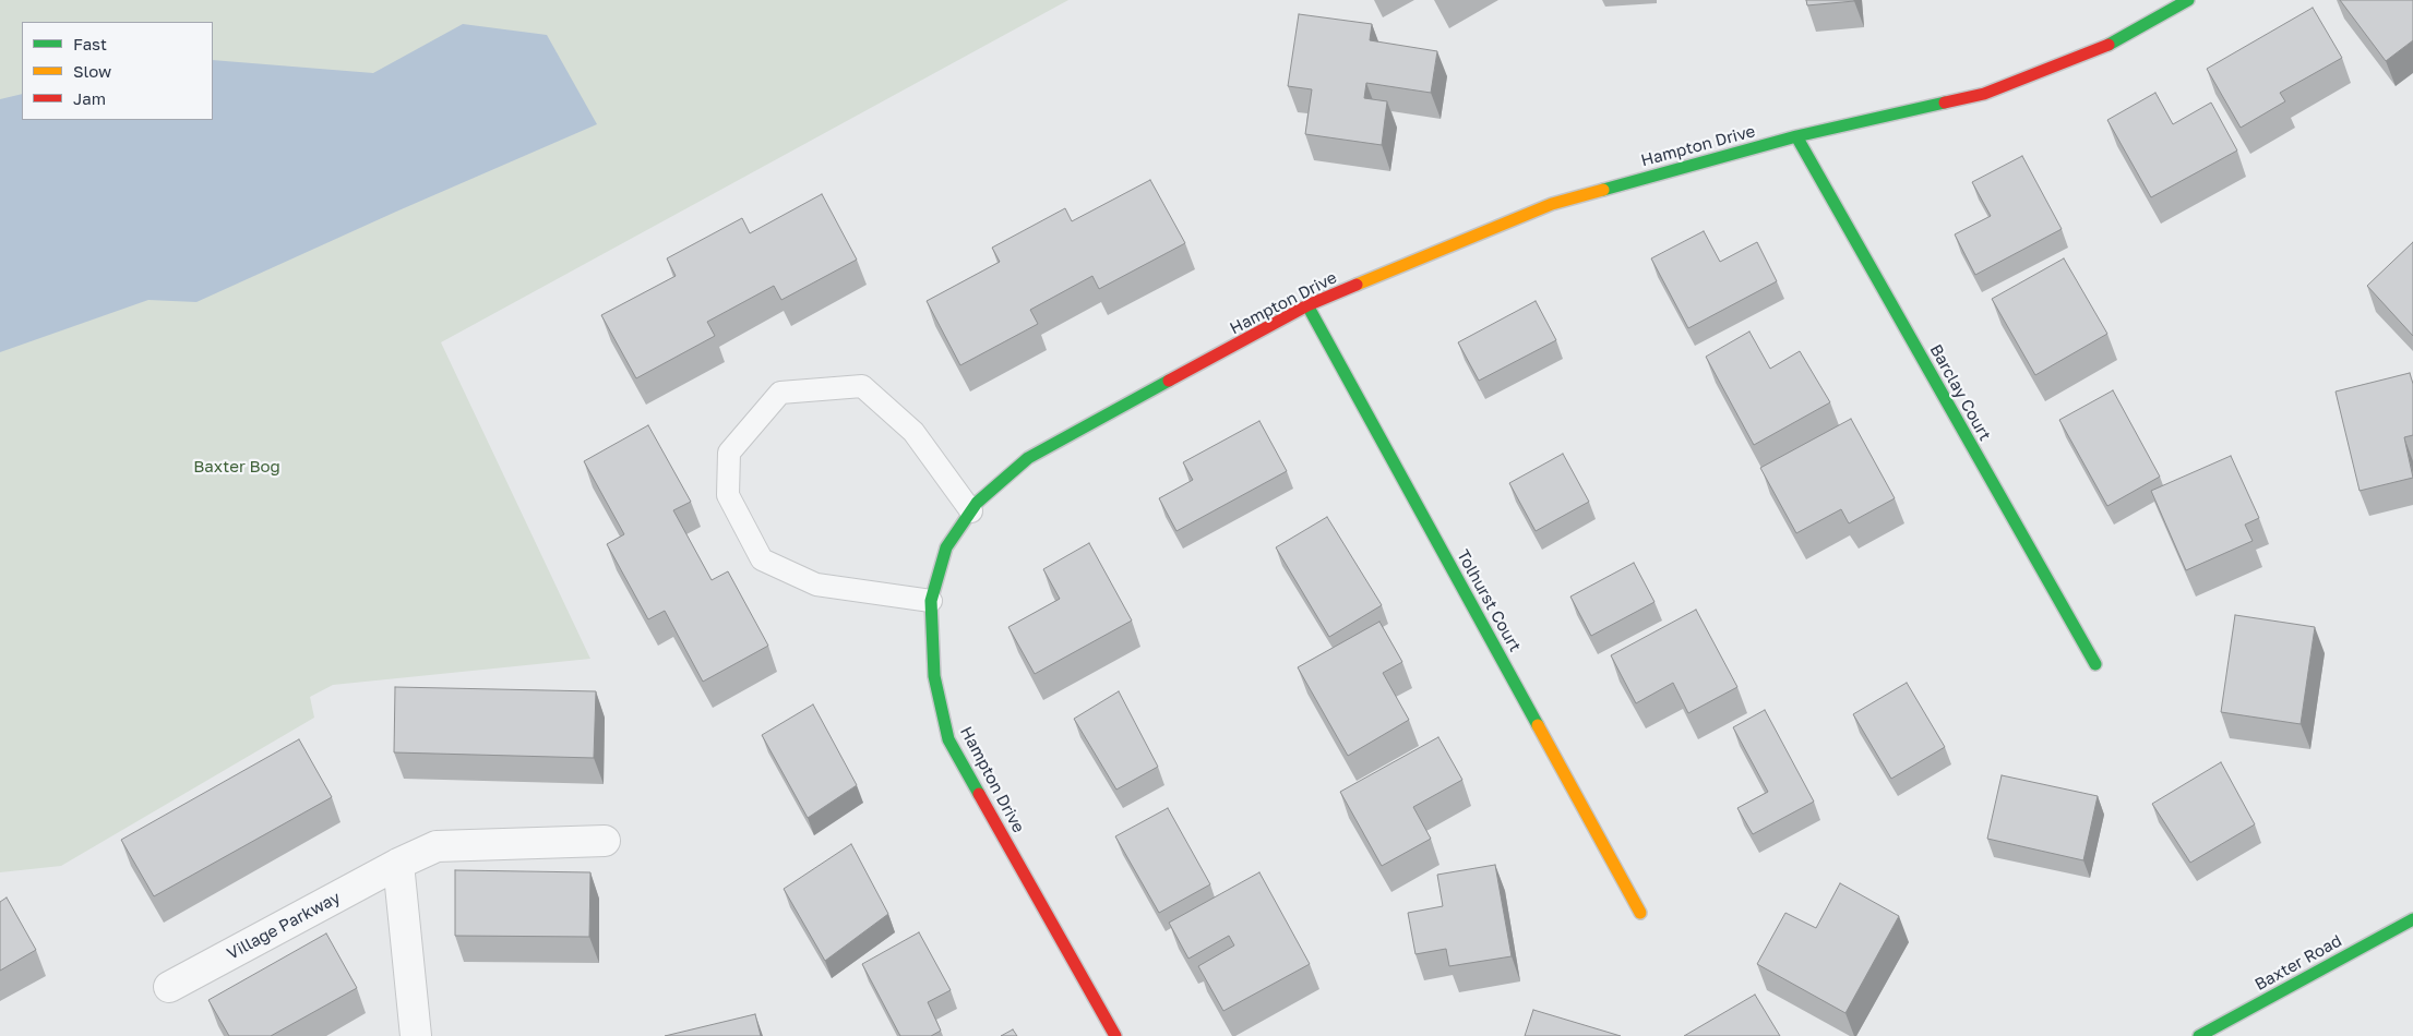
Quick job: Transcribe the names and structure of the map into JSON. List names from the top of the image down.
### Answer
{
  "streets": {
    "street": [
      "Hampton Drive",
      "Barclay Court",
      "Tolhurst Court",
      "Village Parkway",
      "Baxter Road"
    ]
  },
  "crossings": [
    ["Hampton Drive", "Barclay Court"],
    ["Hampton Drive", "Tolhurst Court"]
  ],
  "parks": ["Baxter Bog"],
  "legend": ["Fast", "Slow", "Jam"]
}
